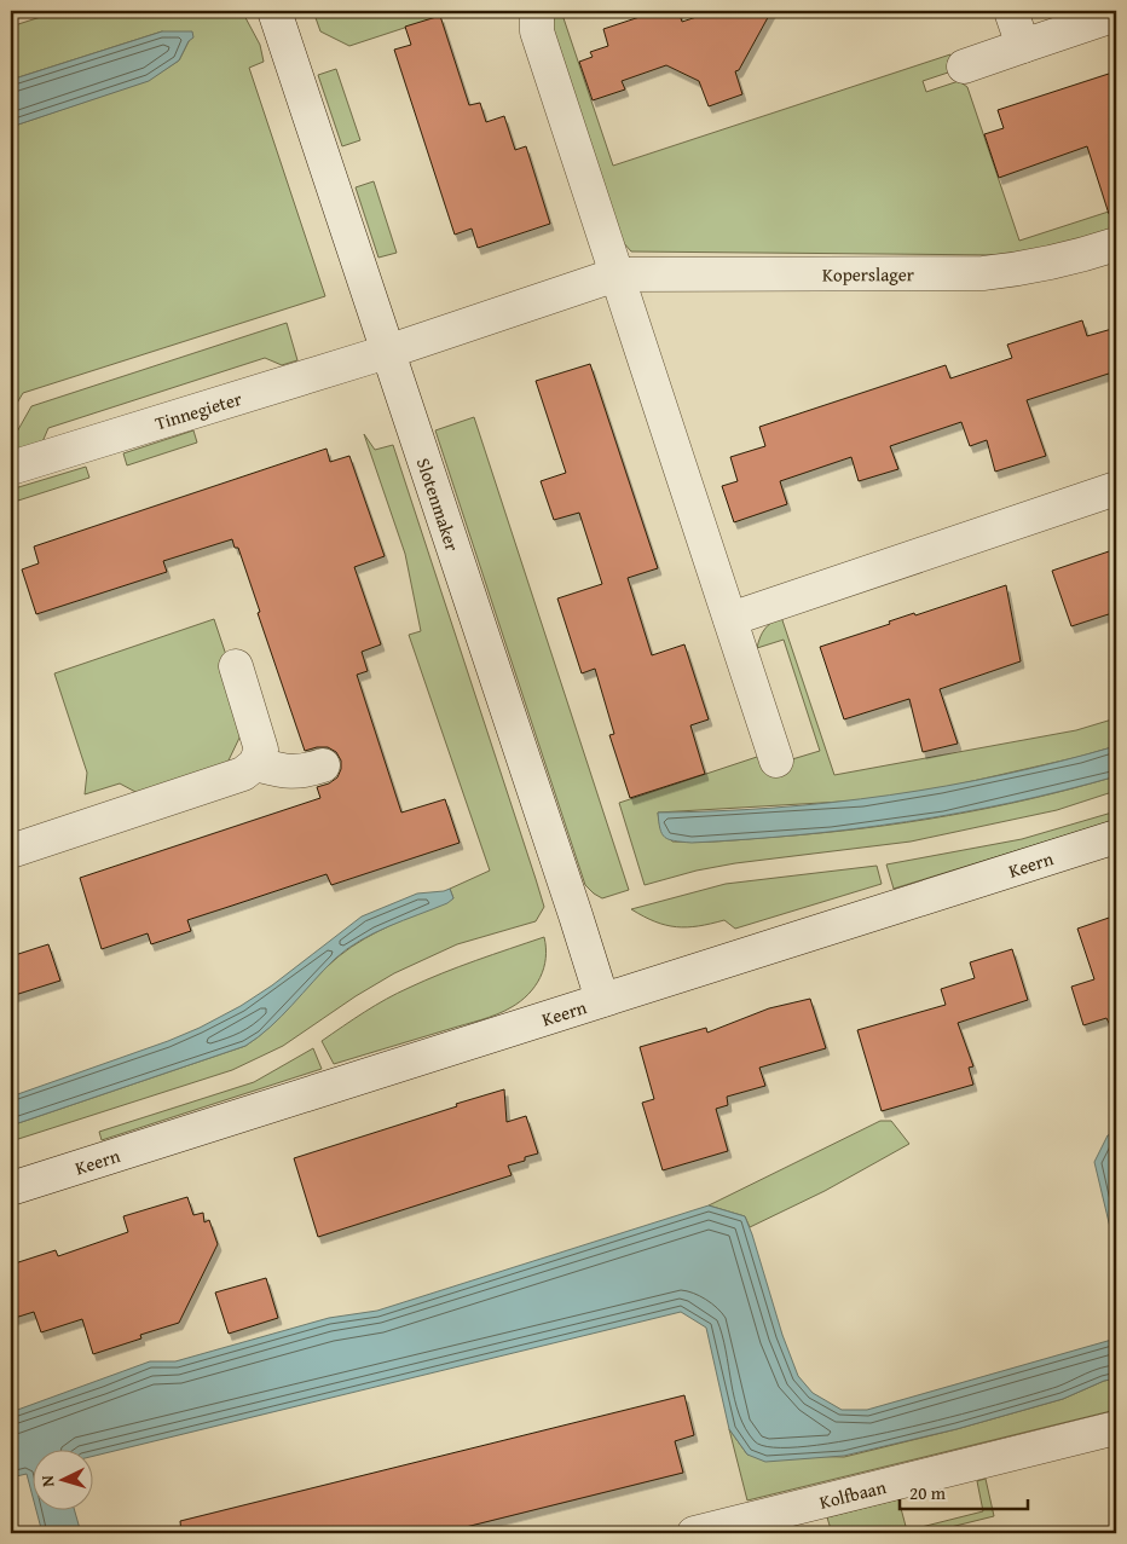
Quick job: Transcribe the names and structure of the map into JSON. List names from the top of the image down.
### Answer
{
  "streets": {
    "street": [
      "Koperslager",
      "Tinnegieter",
      "Slotenmaker",
      "Keern",
      "Kolfbaan"
    ]
  },
  "crossings": [
    ["Koperslager", "Tinnegieter"],
    ["Koperslager", "Slotenmaker"],
    ["Tinnegieter", "Slotenmaker"],
    ["Slotenmaker", "Keern"]
  ],
  "scale_bar": "20 m",
  "north": "left"
}
